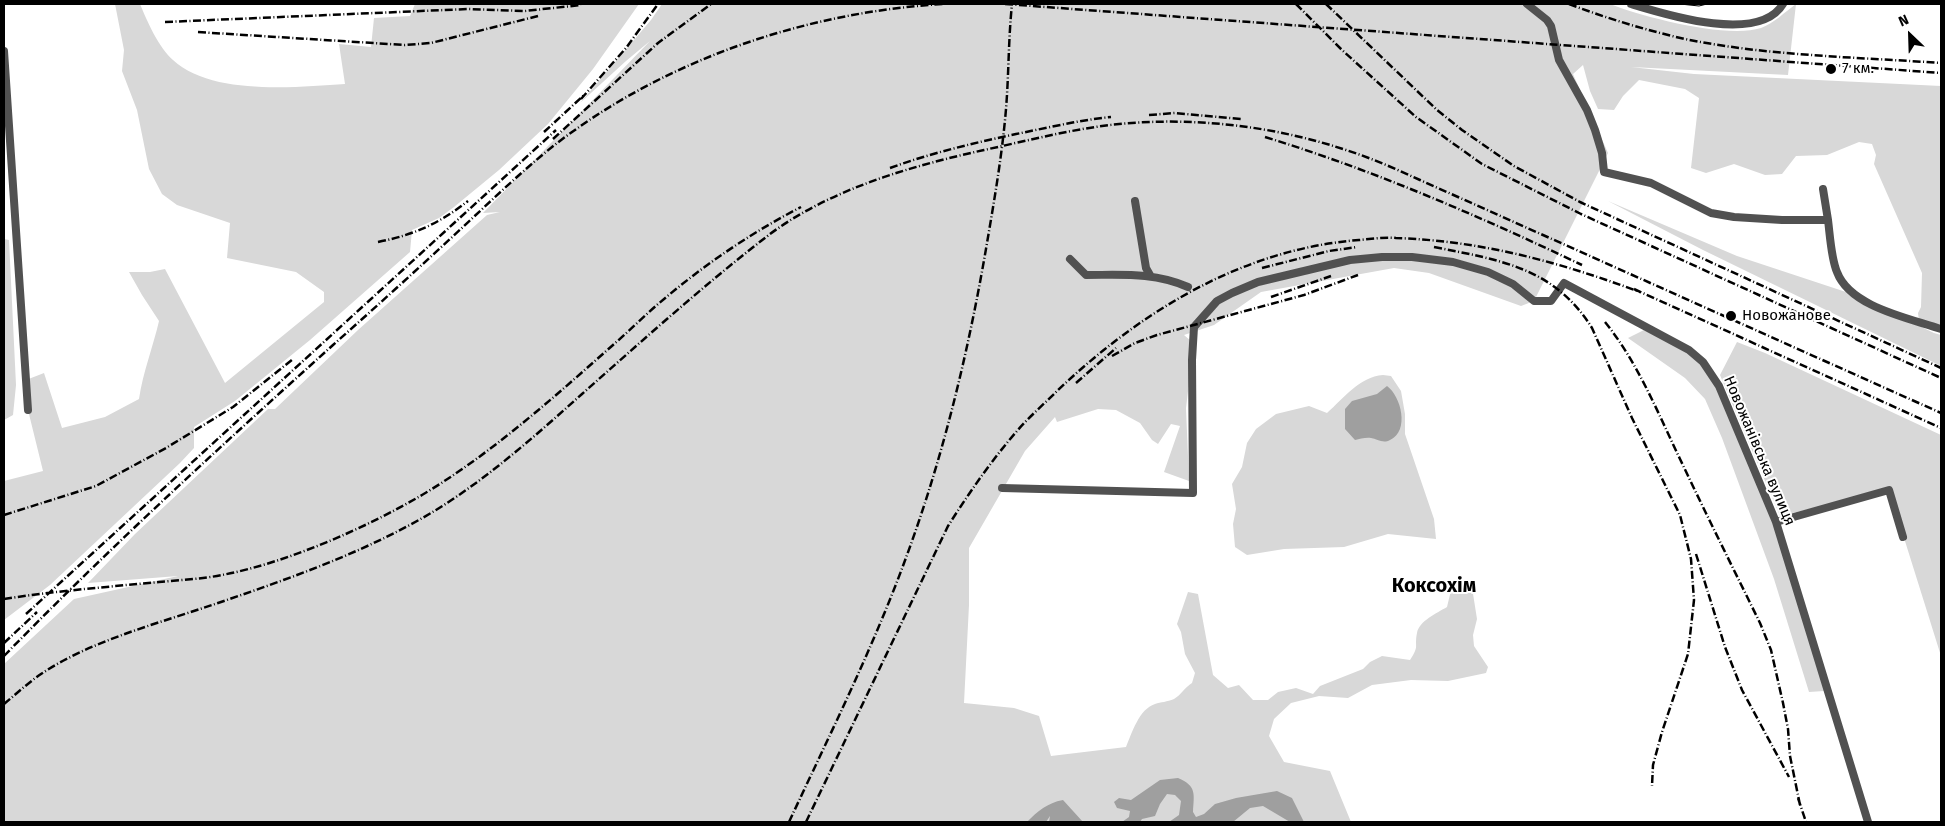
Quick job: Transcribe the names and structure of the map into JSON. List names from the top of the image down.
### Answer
{
  "streets": {
    "street": ["Новожанівська вулиця"]
  },
  "districts": ["Коксохім"],
  "places": ["7 км.", "Новожанове"],
  "north": "top left"
}
